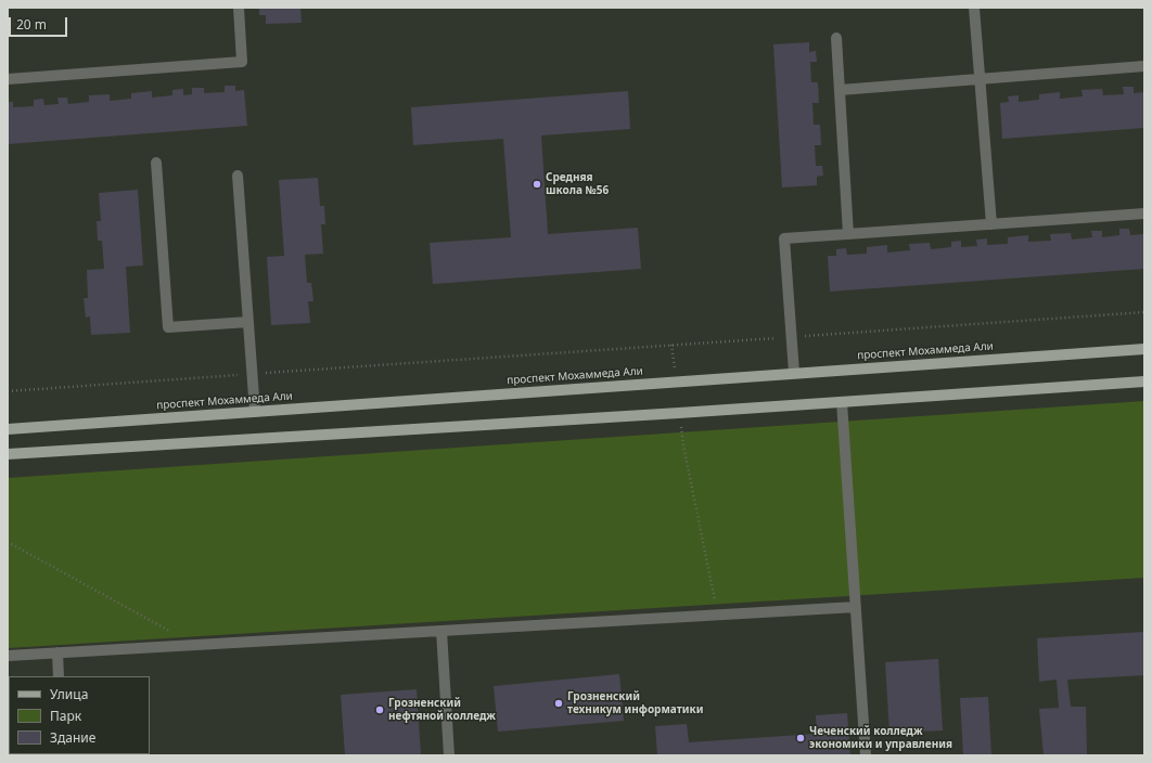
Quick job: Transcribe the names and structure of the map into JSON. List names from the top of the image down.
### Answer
{
  "streets": {
    "main road": ["проспект Мохаммеда Али"]
  },
  "places": [
    "Средняя школа №56",
    "Грозненский техникум информатики",
    "Грозненский нефтяной колледж",
    "Чеченский колледж экономики и управления"
  ],
  "legend": ["Улица", "Парк", "Здание"],
  "scale_bar": "20 m"
}
